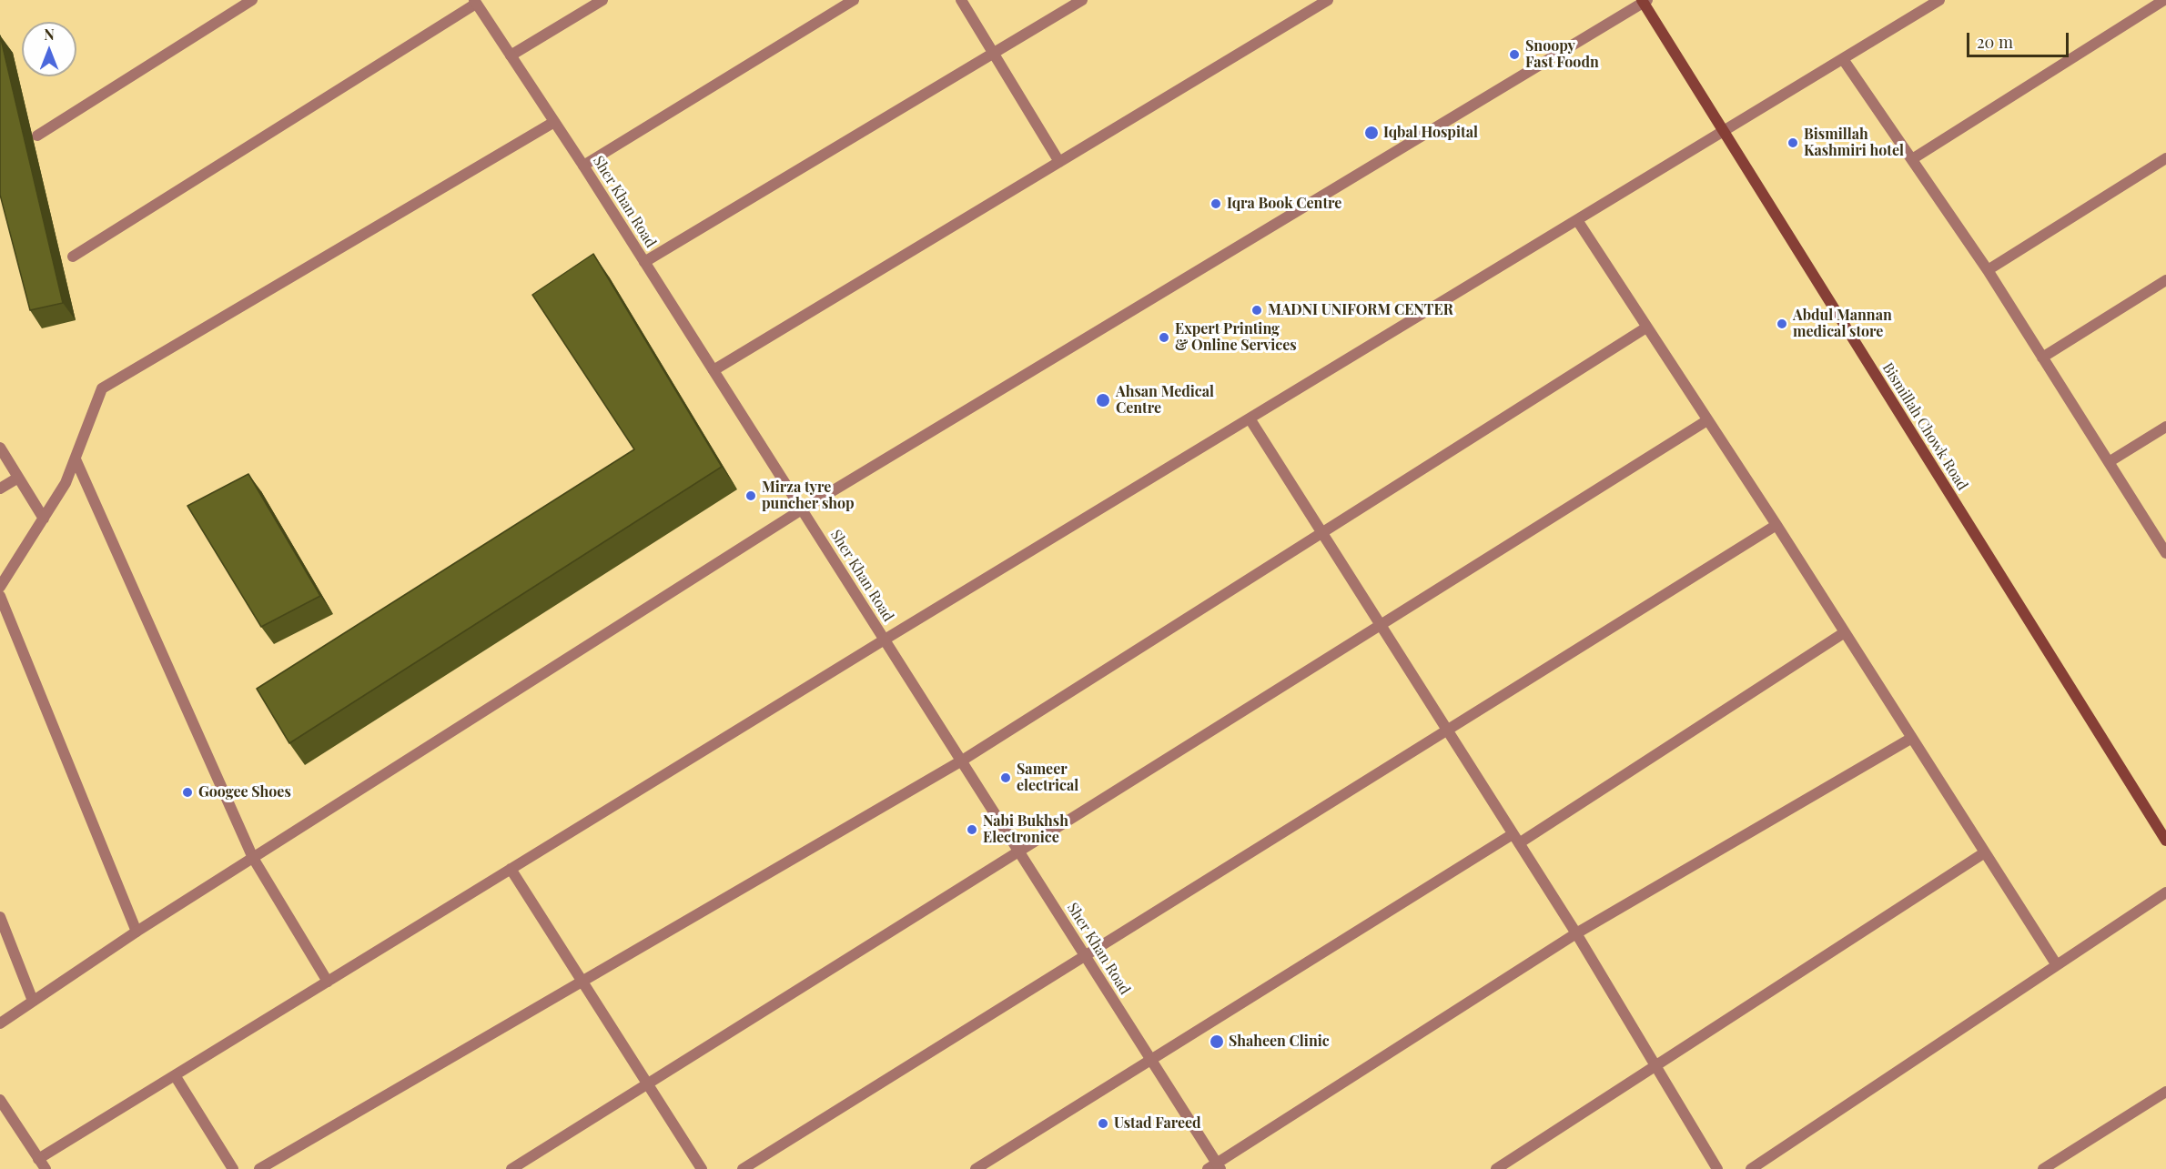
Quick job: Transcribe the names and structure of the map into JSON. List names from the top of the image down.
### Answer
{
  "streets": {
    "main road": ["Bismillah Chowk Road"],
    "street": ["Sher Khan Road"]
  },
  "places": [
    "Snoopy Fast Foodn",
    "Iqbal Hospital",
    "Bismillah Kashmiri hotel",
    "Iqra Book Centre",
    "MADNI UNIFORM CENTER",
    "Abdul Mannan medical store",
    "Expert Printing & Online Services",
    "Ahsan Medical Centre",
    "Mirza tyre puncher shop",
    "Sameer electrical",
    "Googee Shoes",
    "Nabi Bukhsh Electronice",
    "Shaheen Clinic",
    "Ustad Fareed"
  ],
  "scale_bar": "20 m",
  "north": "top"
}
